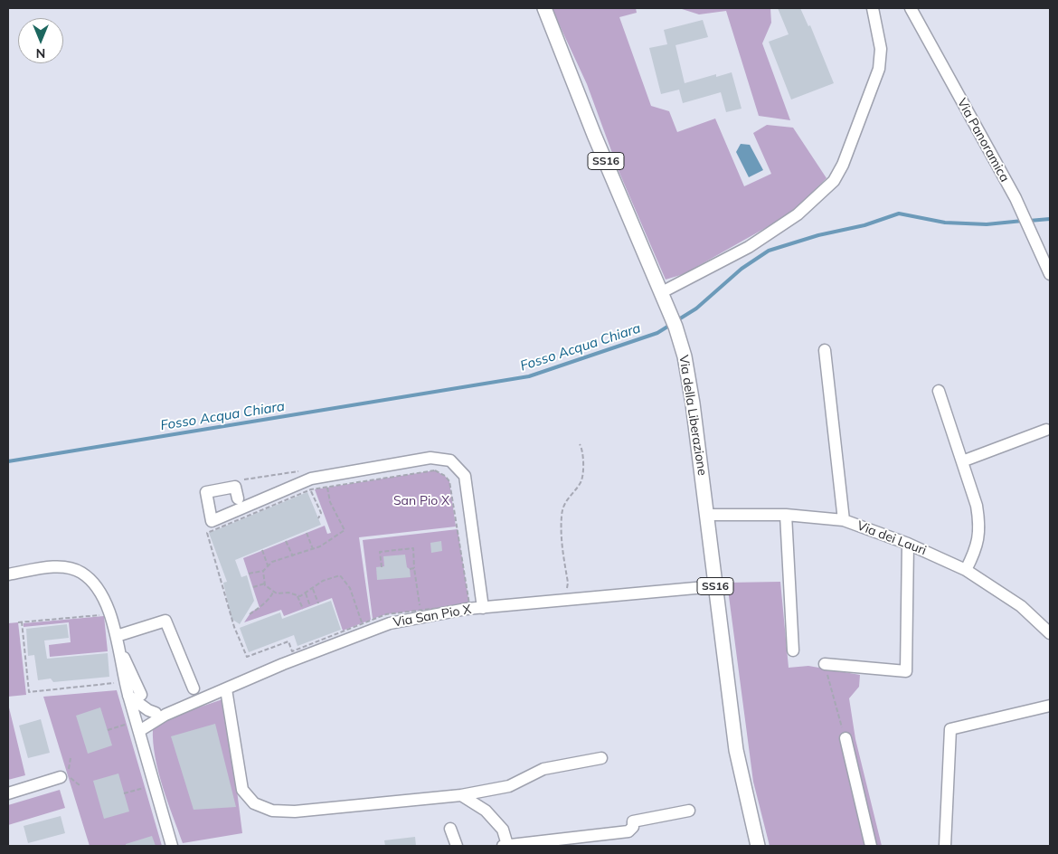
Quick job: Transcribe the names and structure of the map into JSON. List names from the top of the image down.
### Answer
{
  "streets": {
    "main road": ["SS16", "Via della Liberazione"],
    "street": ["Via Panoramica", "Via dei Lauri", "Via San Pio X"]
  },
  "crossings": [
    ["Via della Liberazione", "Via dei Lauri"],
    ["Via della Liberazione", "Via San Pio X"]
  ],
  "water": ["Fosso Acqua Chiara"],
  "parks": ["San Pio X"],
  "north": "bottom"
}
